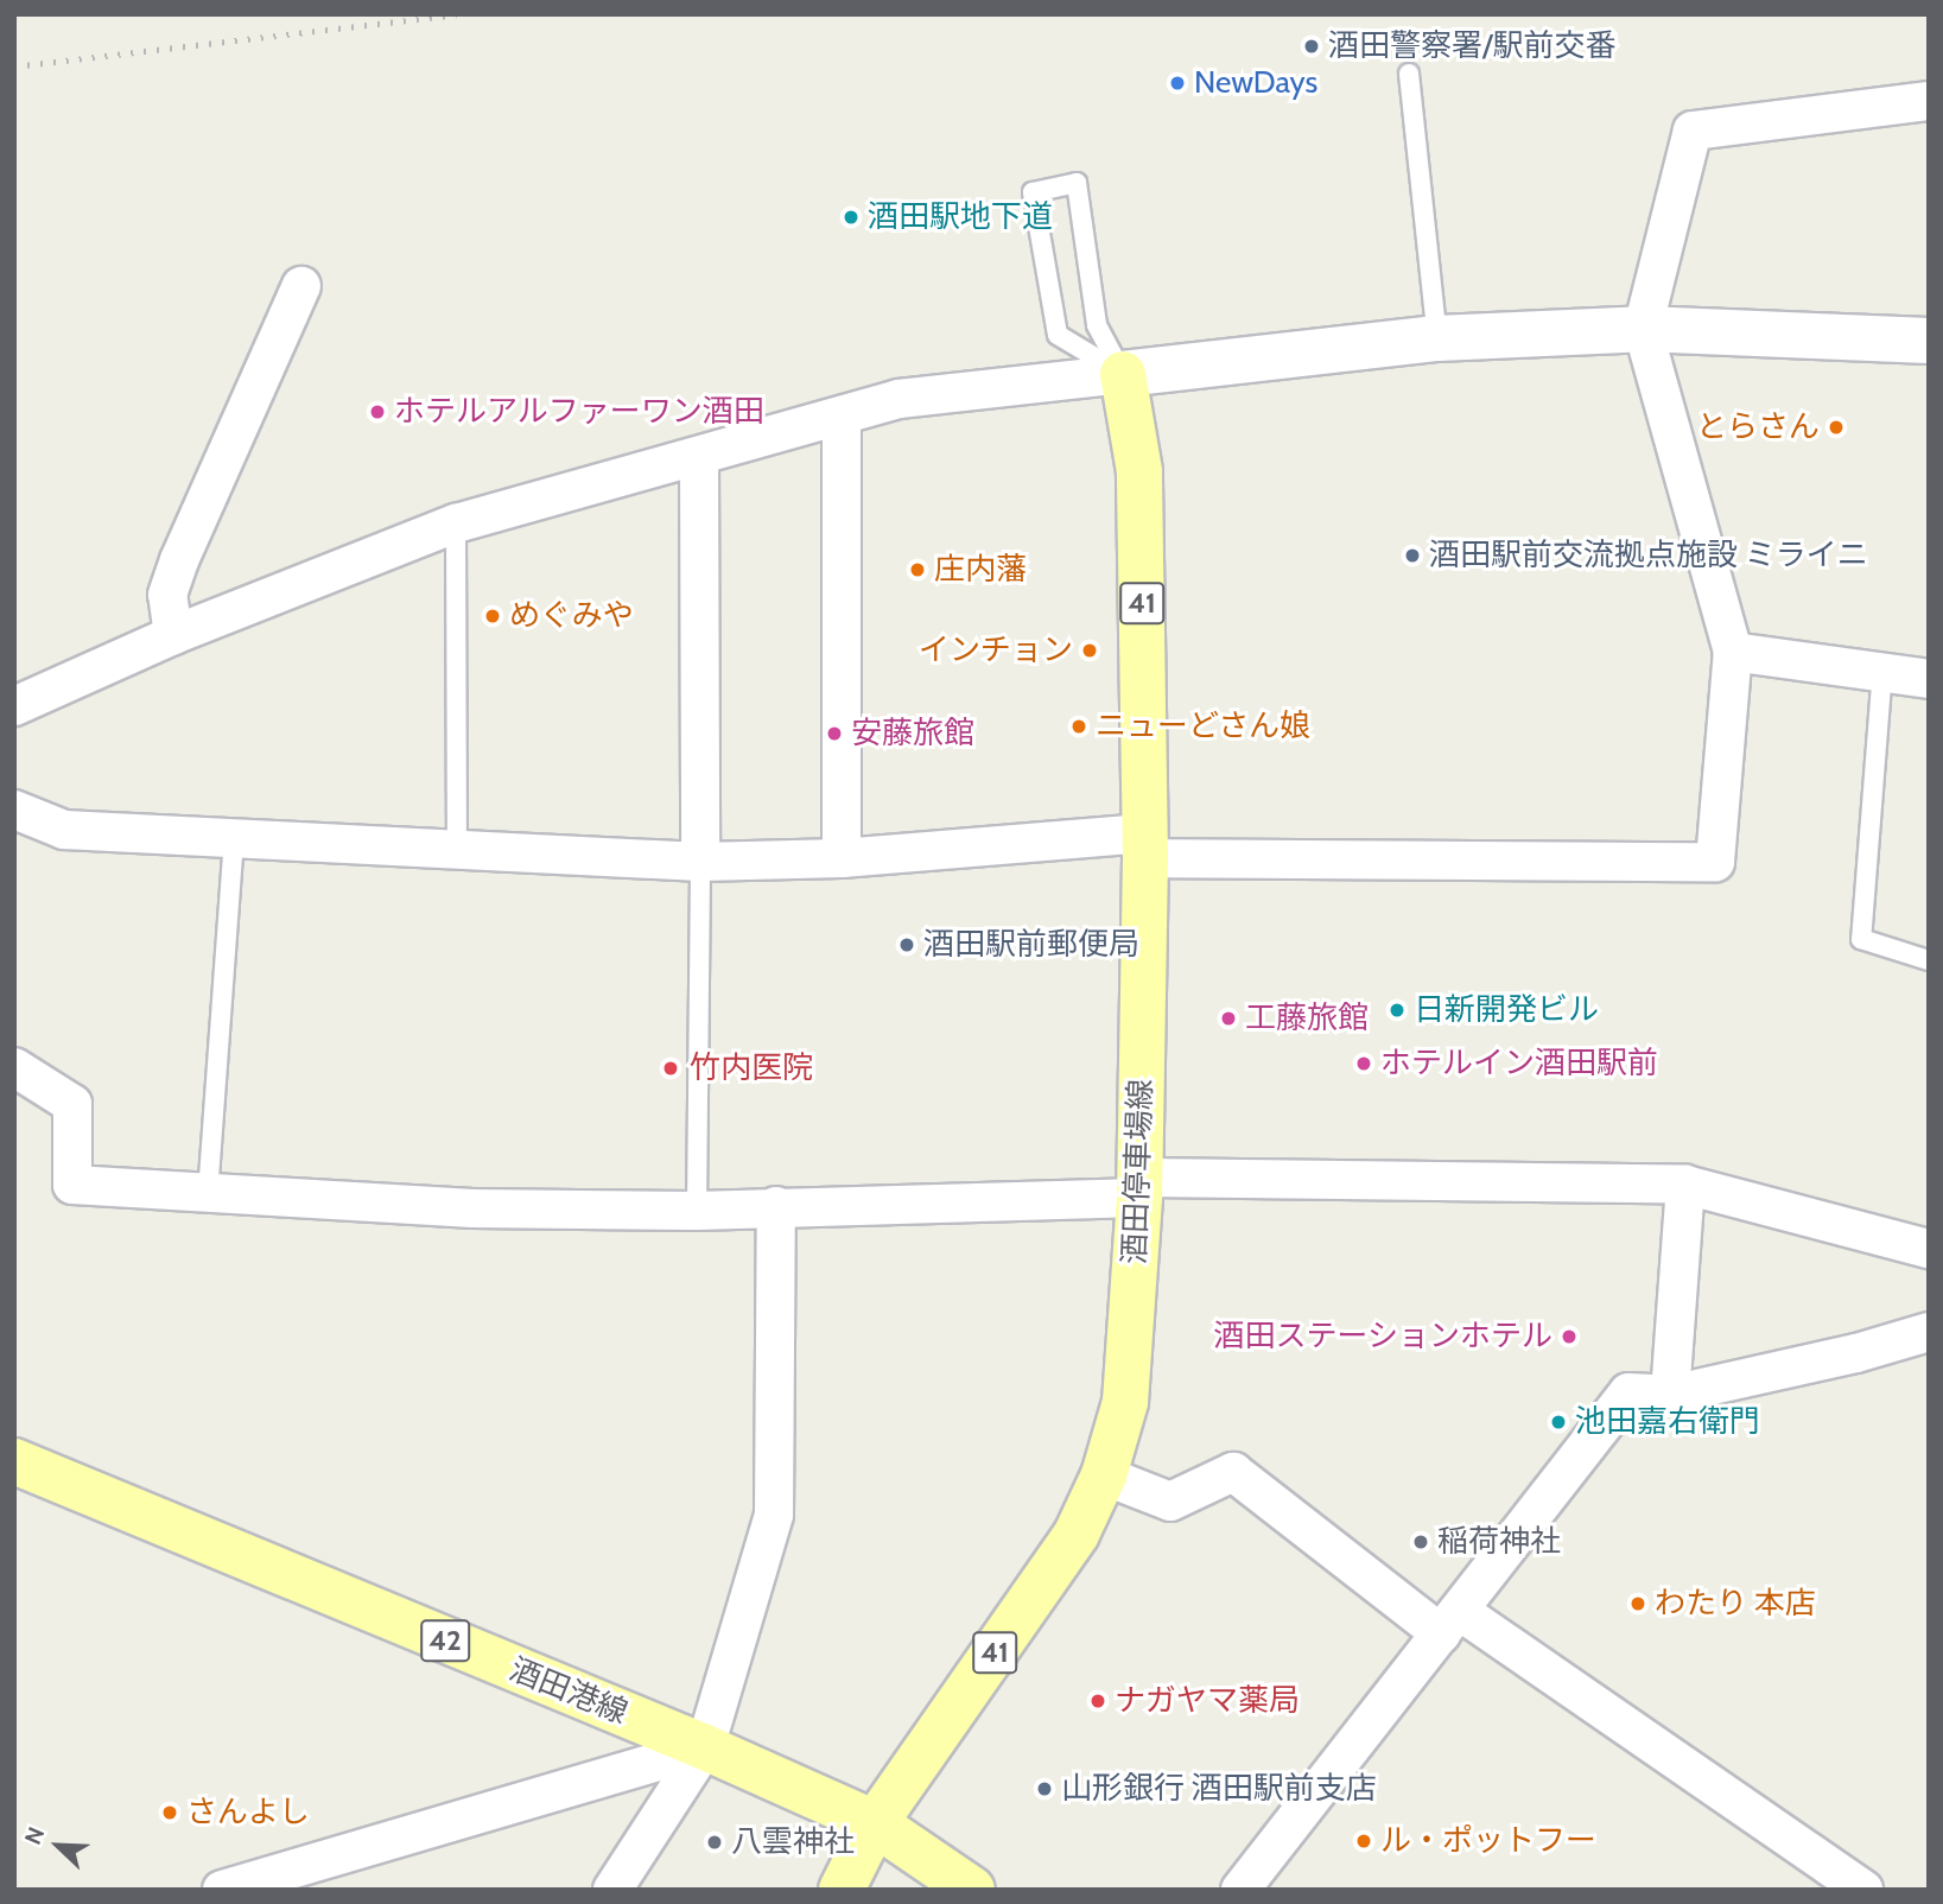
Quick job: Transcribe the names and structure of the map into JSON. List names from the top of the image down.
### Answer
{
  "streets": {
    "main road": [
      "41",
      "酒田停車場線",
      "42",
      "酒田港線"
    ]
  },
  "crossings": [
    ["酒田停車場線", "酒田港線"]
  ],
  "places": [
    "酒田警察署/駅前交番",
    "NewDays",
    "酒田駅地下道",
    "ホテルアルファーワン酒田",
    "とらさん",
    "酒田駅前交流拠点施設 ミライニ",
    "庄内藩",
    "めぐみや",
    "インチョン",
    "ニューどさん娘",
    "安藤旅館",
    "酒田駅前郵便局",
    "日新開発ビル",
    "工藤旅館",
    "ホテルイン酒田駅前",
    "竹内医院",
    "酒田ステーションホテル",
    "池田嘉右衛門",
    "稲荷神社",
    "わたり 本店",
    "ナガヤマ薬局",
    "山形銀行 酒田駅前支店",
    "さんよし",
    "ル・ポットフー",
    "八雲神社"
  ],
  "north": "top left"
}
